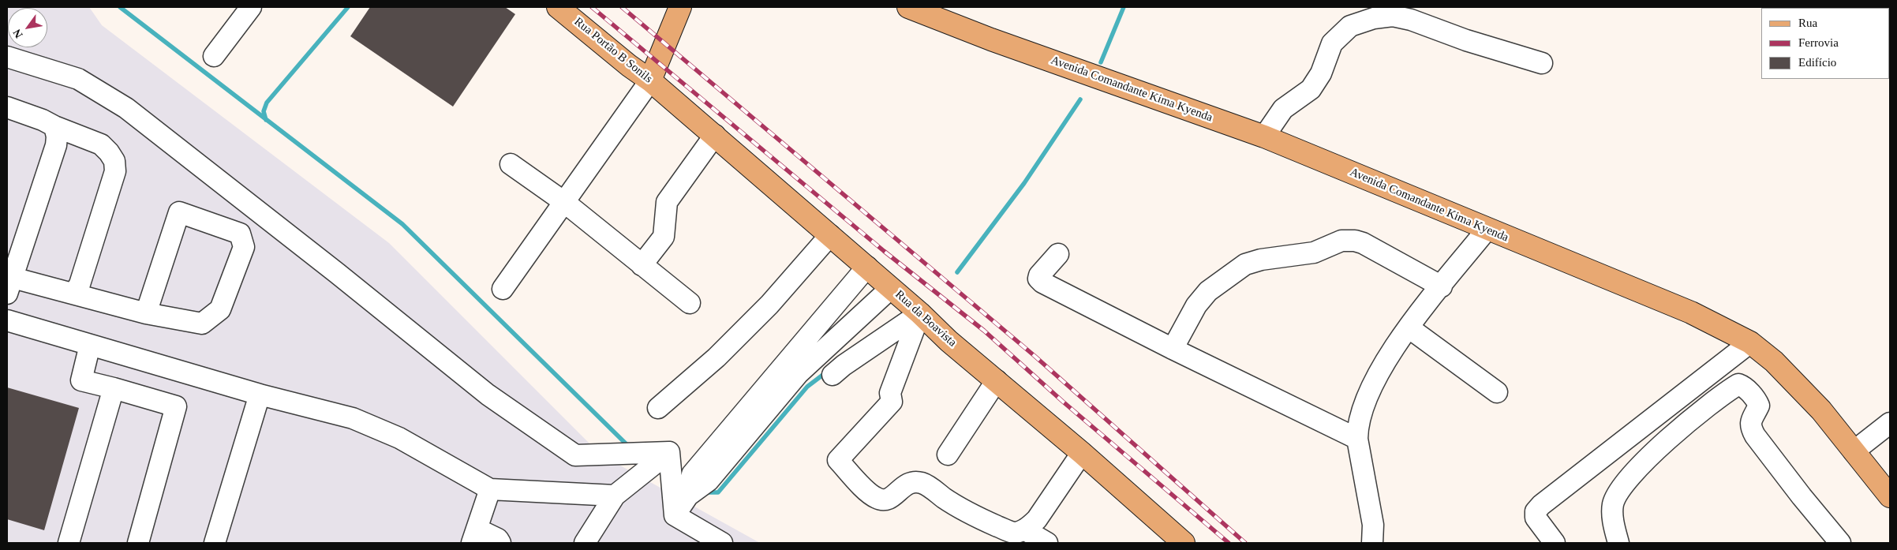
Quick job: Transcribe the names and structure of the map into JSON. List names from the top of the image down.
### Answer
{
  "streets": {
    "main road": ["Rua Portão B Sonils", "Avenida Comandante Kima Kyenda", "Rua da Boavista"]
  },
  "crossings": [
    ["Rua Portão B Sonils", "Rua da Boavista"]
  ],
  "legend": ["Rua", "Ferrovia", "Edifício"],
  "north": "bottom left"
}
